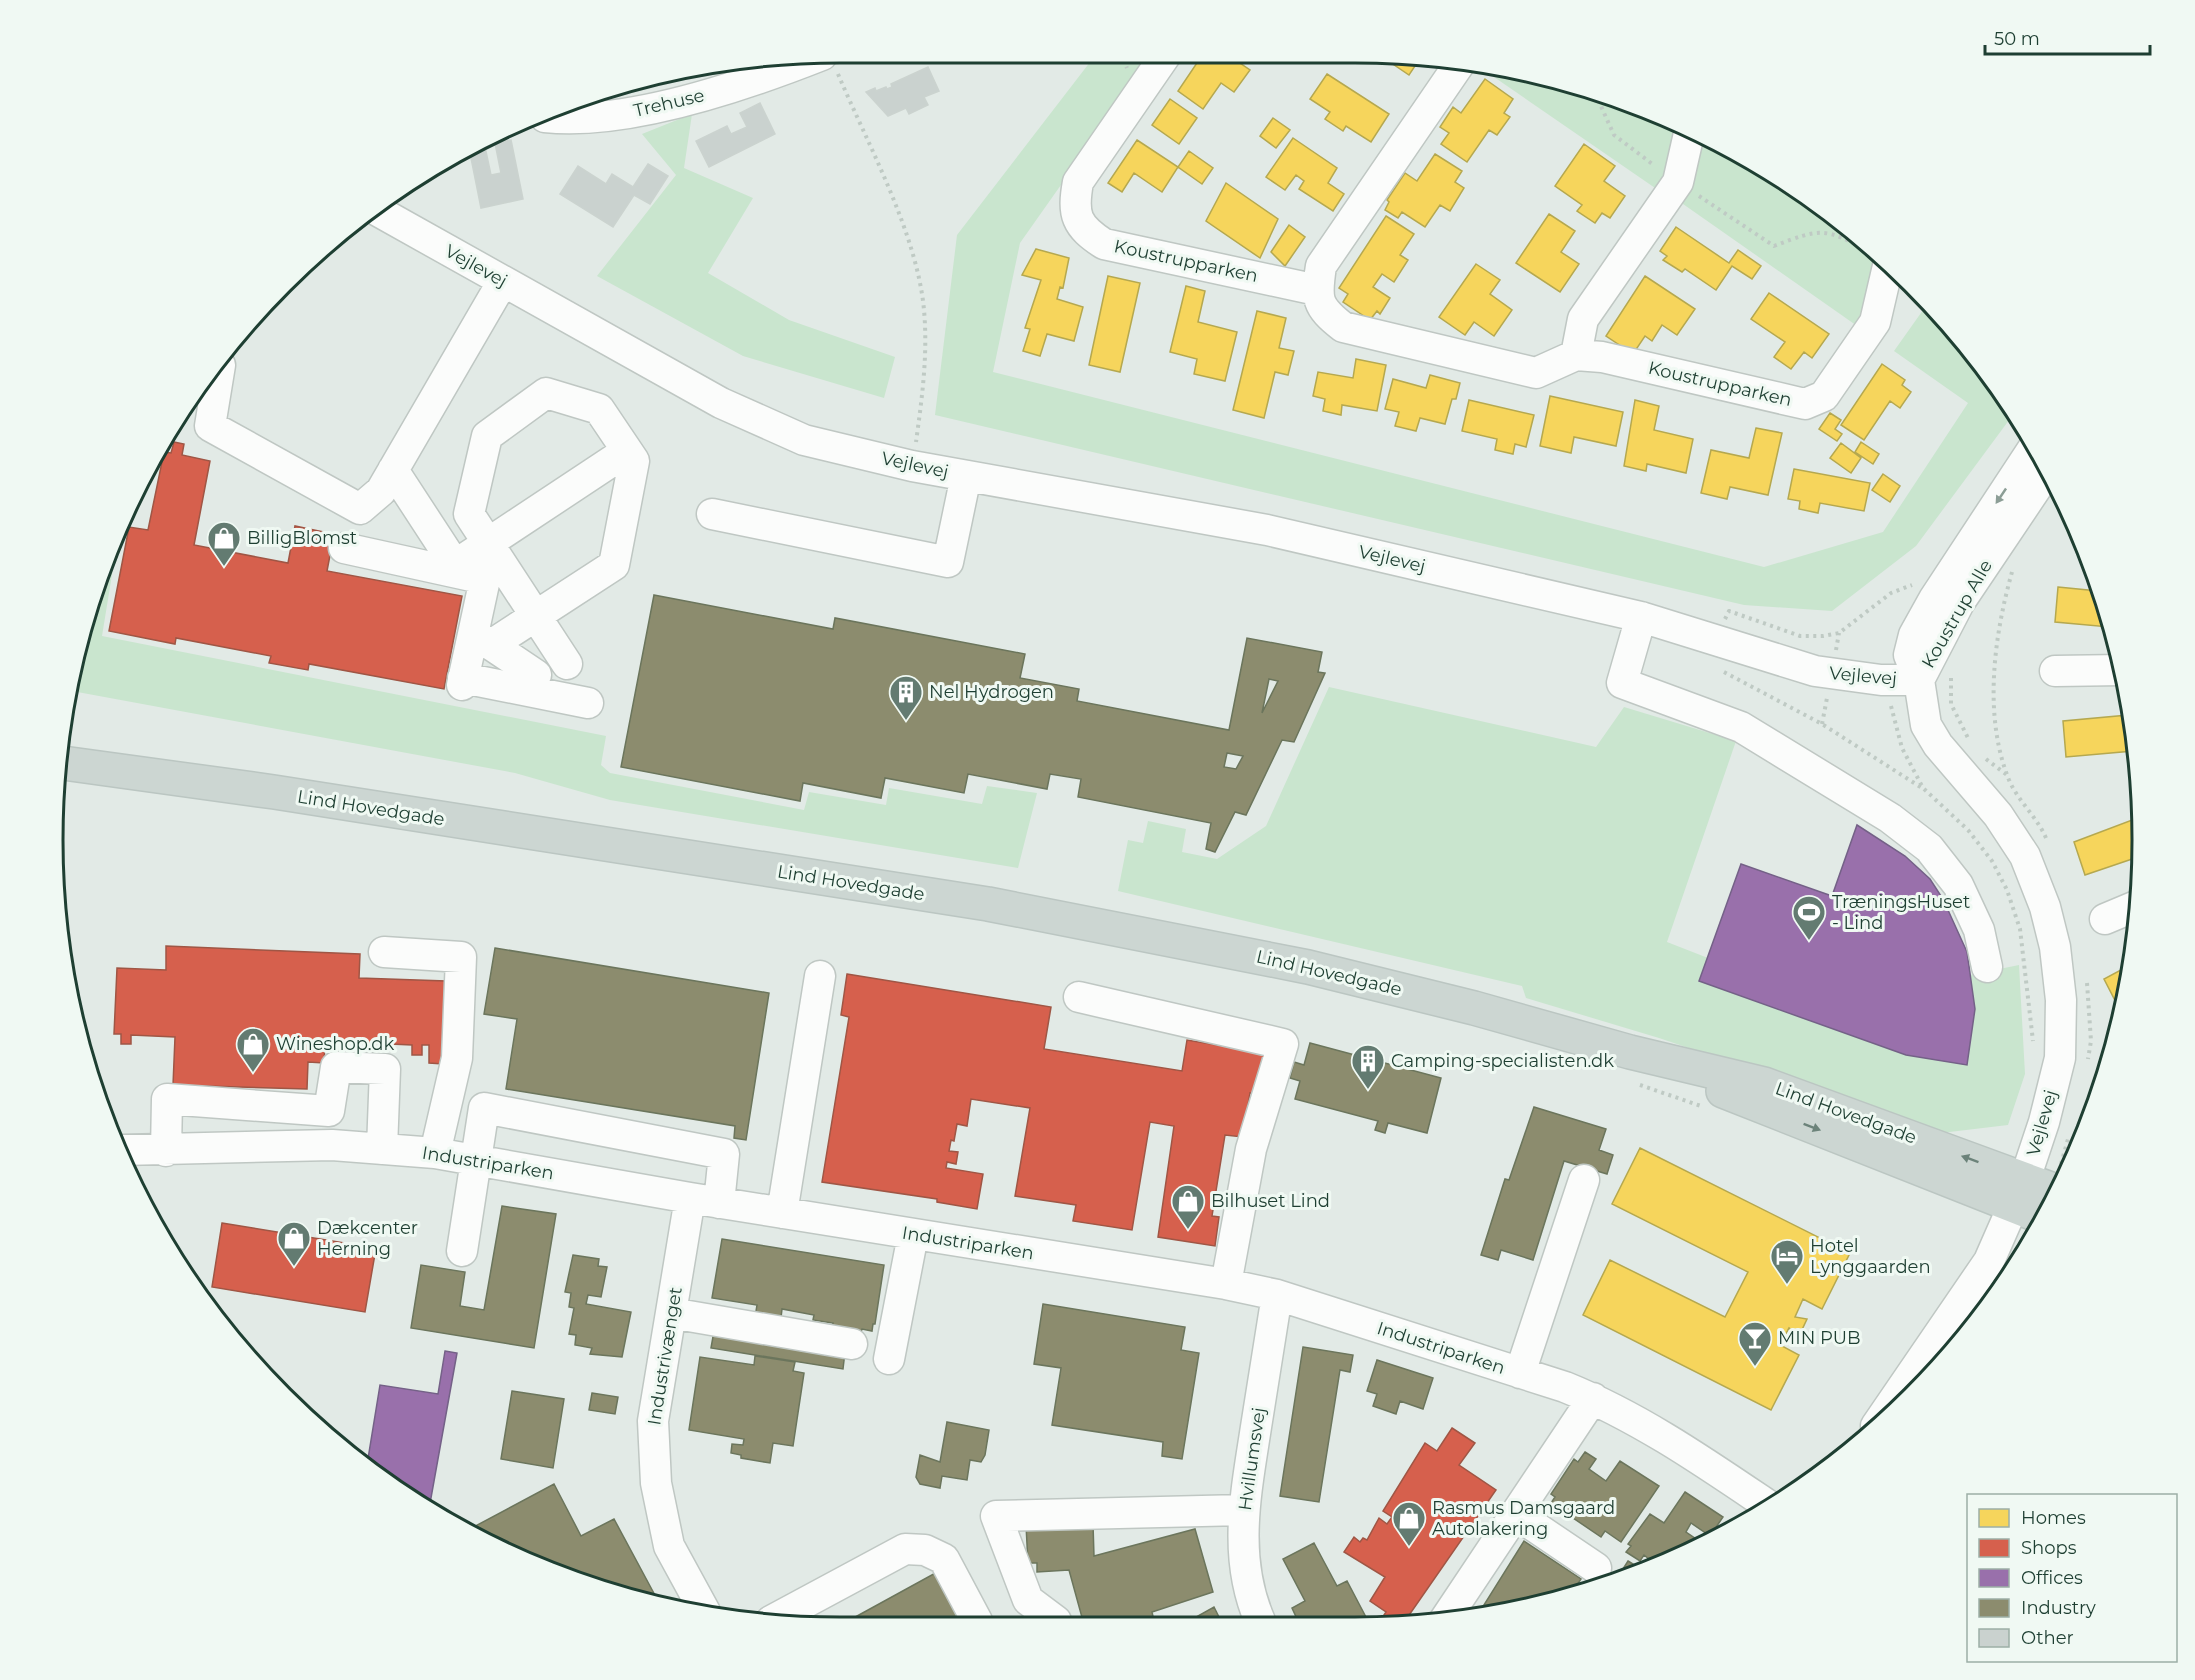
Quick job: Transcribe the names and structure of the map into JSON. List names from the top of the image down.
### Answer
{
  "streets": {
    "main road": ["Lind Hovedgade"],
    "street": [
      "Trehuse",
      "Koustrupparken",
      "Vejlevej",
      "Koustrup Alle",
      "Industriparken",
      "Industrivænget",
      "Hvillumsvej"
    ]
  },
  "crossings": [
    ["Vejlevej", "Koustrup Alle"],
    ["Vejlevej", "Lind Hovedgade"],
    ["Industriparken", "Industrivænget"],
    ["Industriparken", "Hvillumsvej"]
  ],
  "places": {
    "shop": [
      "BilligBlomst",
      "Wineshop.dk",
      "Bilhuset Lind",
      "Dækcenter Herning",
      "Rasmus Damsgaard Autolakering"
    ],
    "building": ["Nel Hydrogen", "Camping-specialisten.dk"],
    "sports": ["TræningsHuset - Lind"],
    "hotel": ["Hotel Lynggaarden"],
    "bar": ["MIN PUB"]
  },
  "legend": [
    "Homes",
    "Shops",
    "Offices",
    "Industry",
    "Other"
  ],
  "scale_bar": "50 m"
}
